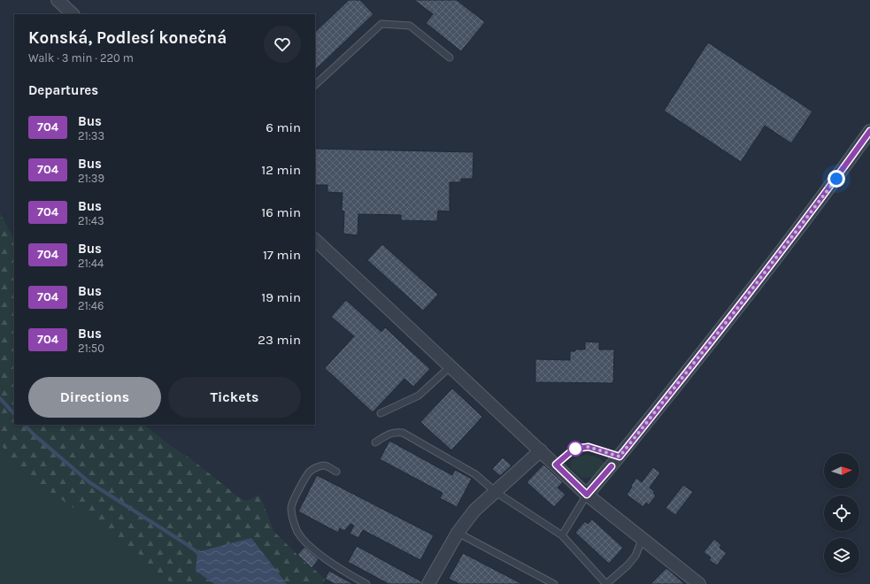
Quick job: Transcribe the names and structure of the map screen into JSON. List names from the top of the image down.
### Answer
{
  "lines": ["bus line 704"],
  "north": "right",
  "page": {
    "heading": [
      ["Konská, Podlesí konečná", "Walk · 3 min · 220 m"],
      "Departures"
    ],
    "list": [
      {
        "mark": "704",
        "name": "Bus",
        "note": "21:33",
        "value": "6 min"
      },
      {
        "mark": "704",
        "name": "Bus",
        "note": "21:39",
        "value": "12 min"
      },
      {
        "mark": "704",
        "name": "Bus",
        "note": "21:43",
        "value": "16 min"
      },
      {
        "mark": "704",
        "name": "Bus",
        "note": "21:44",
        "value": "17 min"
      },
      {
        "mark": "704",
        "name": "Bus",
        "note": "21:46",
        "value": "19 min"
      },
      {
        "mark": "704",
        "name": "Bus",
        "note": "21:50",
        "value": "23 min"
      }
    ],
    "buttons": ["Directions", "Tickets"]
  }
}
